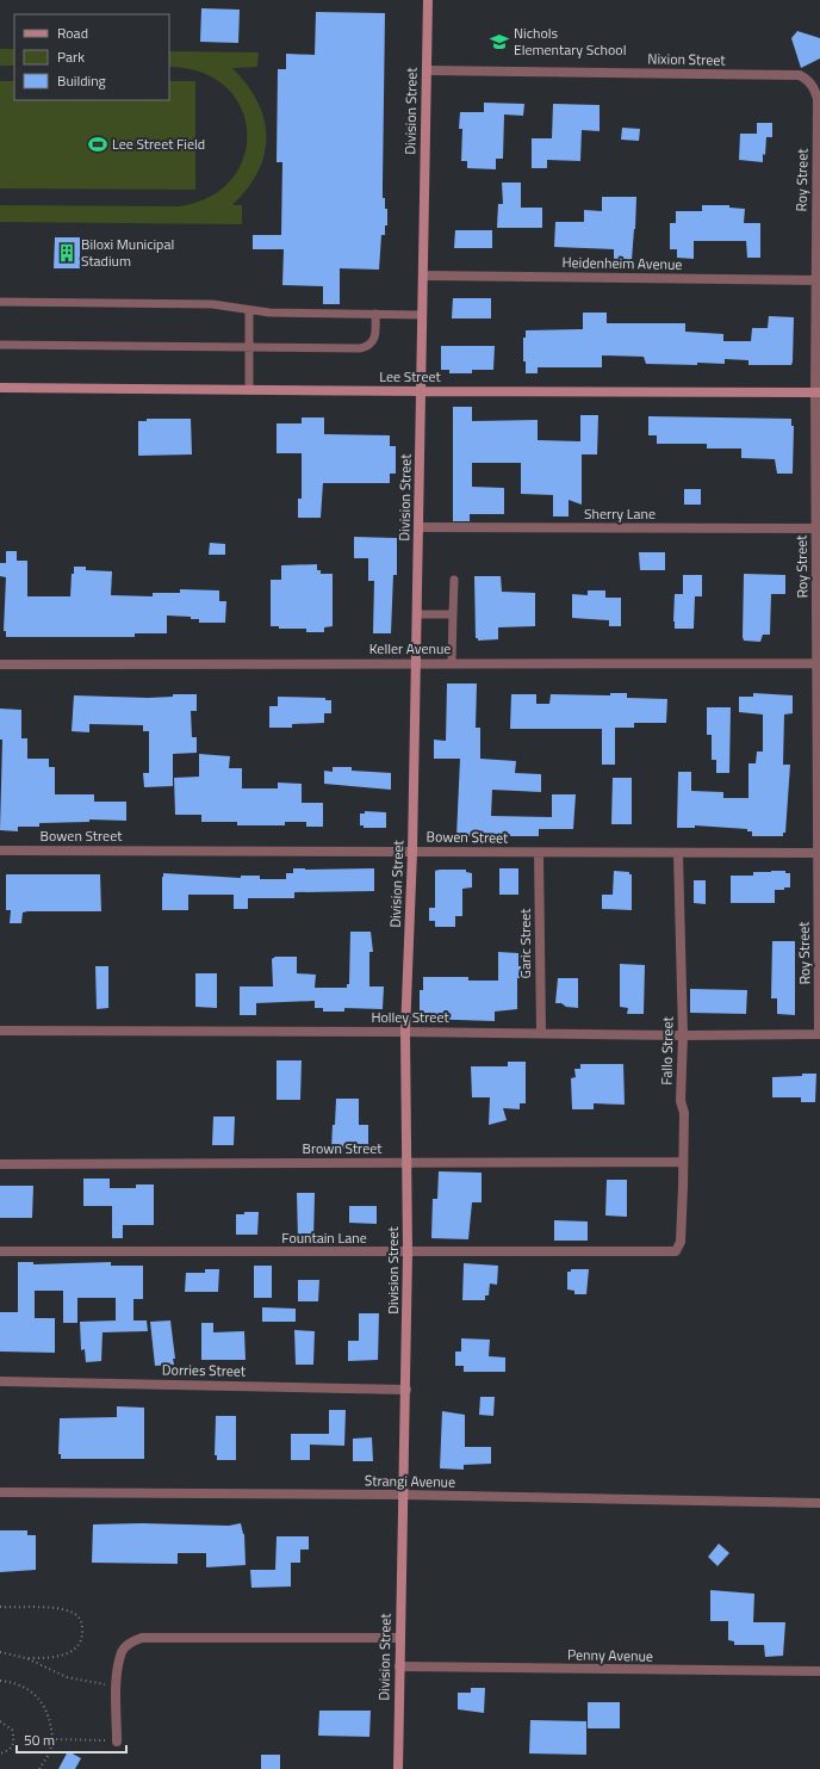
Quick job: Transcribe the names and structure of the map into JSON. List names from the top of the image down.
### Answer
{
  "streets": {
    "main road": ["Division Street", "Lee Street"],
    "street": [
      "Nixion Street",
      "Roy Street",
      "Heidenheim Avenue",
      "Sherry Lane",
      "Keller Avenue",
      "Bowen Street",
      "Garic Street",
      "Holley Street",
      "Fallo Street",
      "Brown Street",
      "Fountain Lane",
      "Dorries Street",
      "Strangi Avenue",
      "Penny Avenue"
    ]
  },
  "crossings": [
    ["Nixion Street", "Division Street"],
    ["Nixion Street", "Roy Street"],
    ["Division Street", "Heidenheim Avenue"],
    ["Division Street", "Lee Street"],
    ["Division Street", "Sherry Lane"],
    ["Division Street", "Keller Avenue"],
    ["Division Street", "Bowen Street"],
    ["Division Street", "Holley Street"],
    ["Division Street", "Brown Street"],
    ["Division Street", "Fountain Lane"],
    ["Division Street", "Dorries Street"],
    ["Division Street", "Strangi Avenue"],
    ["Division Street", "Penny Avenue"],
    ["Roy Street", "Heidenheim Avenue"],
    ["Roy Street", "Lee Street"],
    ["Roy Street", "Sherry Lane"],
    ["Roy Street", "Keller Avenue"],
    ["Roy Street", "Bowen Street"],
    ["Roy Street", "Holley Street"],
    ["Bowen Street", "Garic Street"],
    ["Bowen Street", "Fallo Street"],
    ["Garic Street", "Holley Street"],
    ["Holley Street", "Fallo Street"],
    ["Fallo Street", "Brown Street"],
    ["Fallo Street", "Fountain Lane"]
  ],
  "places": {
    "school or university": ["Nichols Elementary School"],
    "sports": ["Lee Street Field"],
    "building": ["Biloxi Municipal Stadium"]
  },
  "legend": ["Road", "Park", "Building"],
  "scale_bar": "50 m"
}
